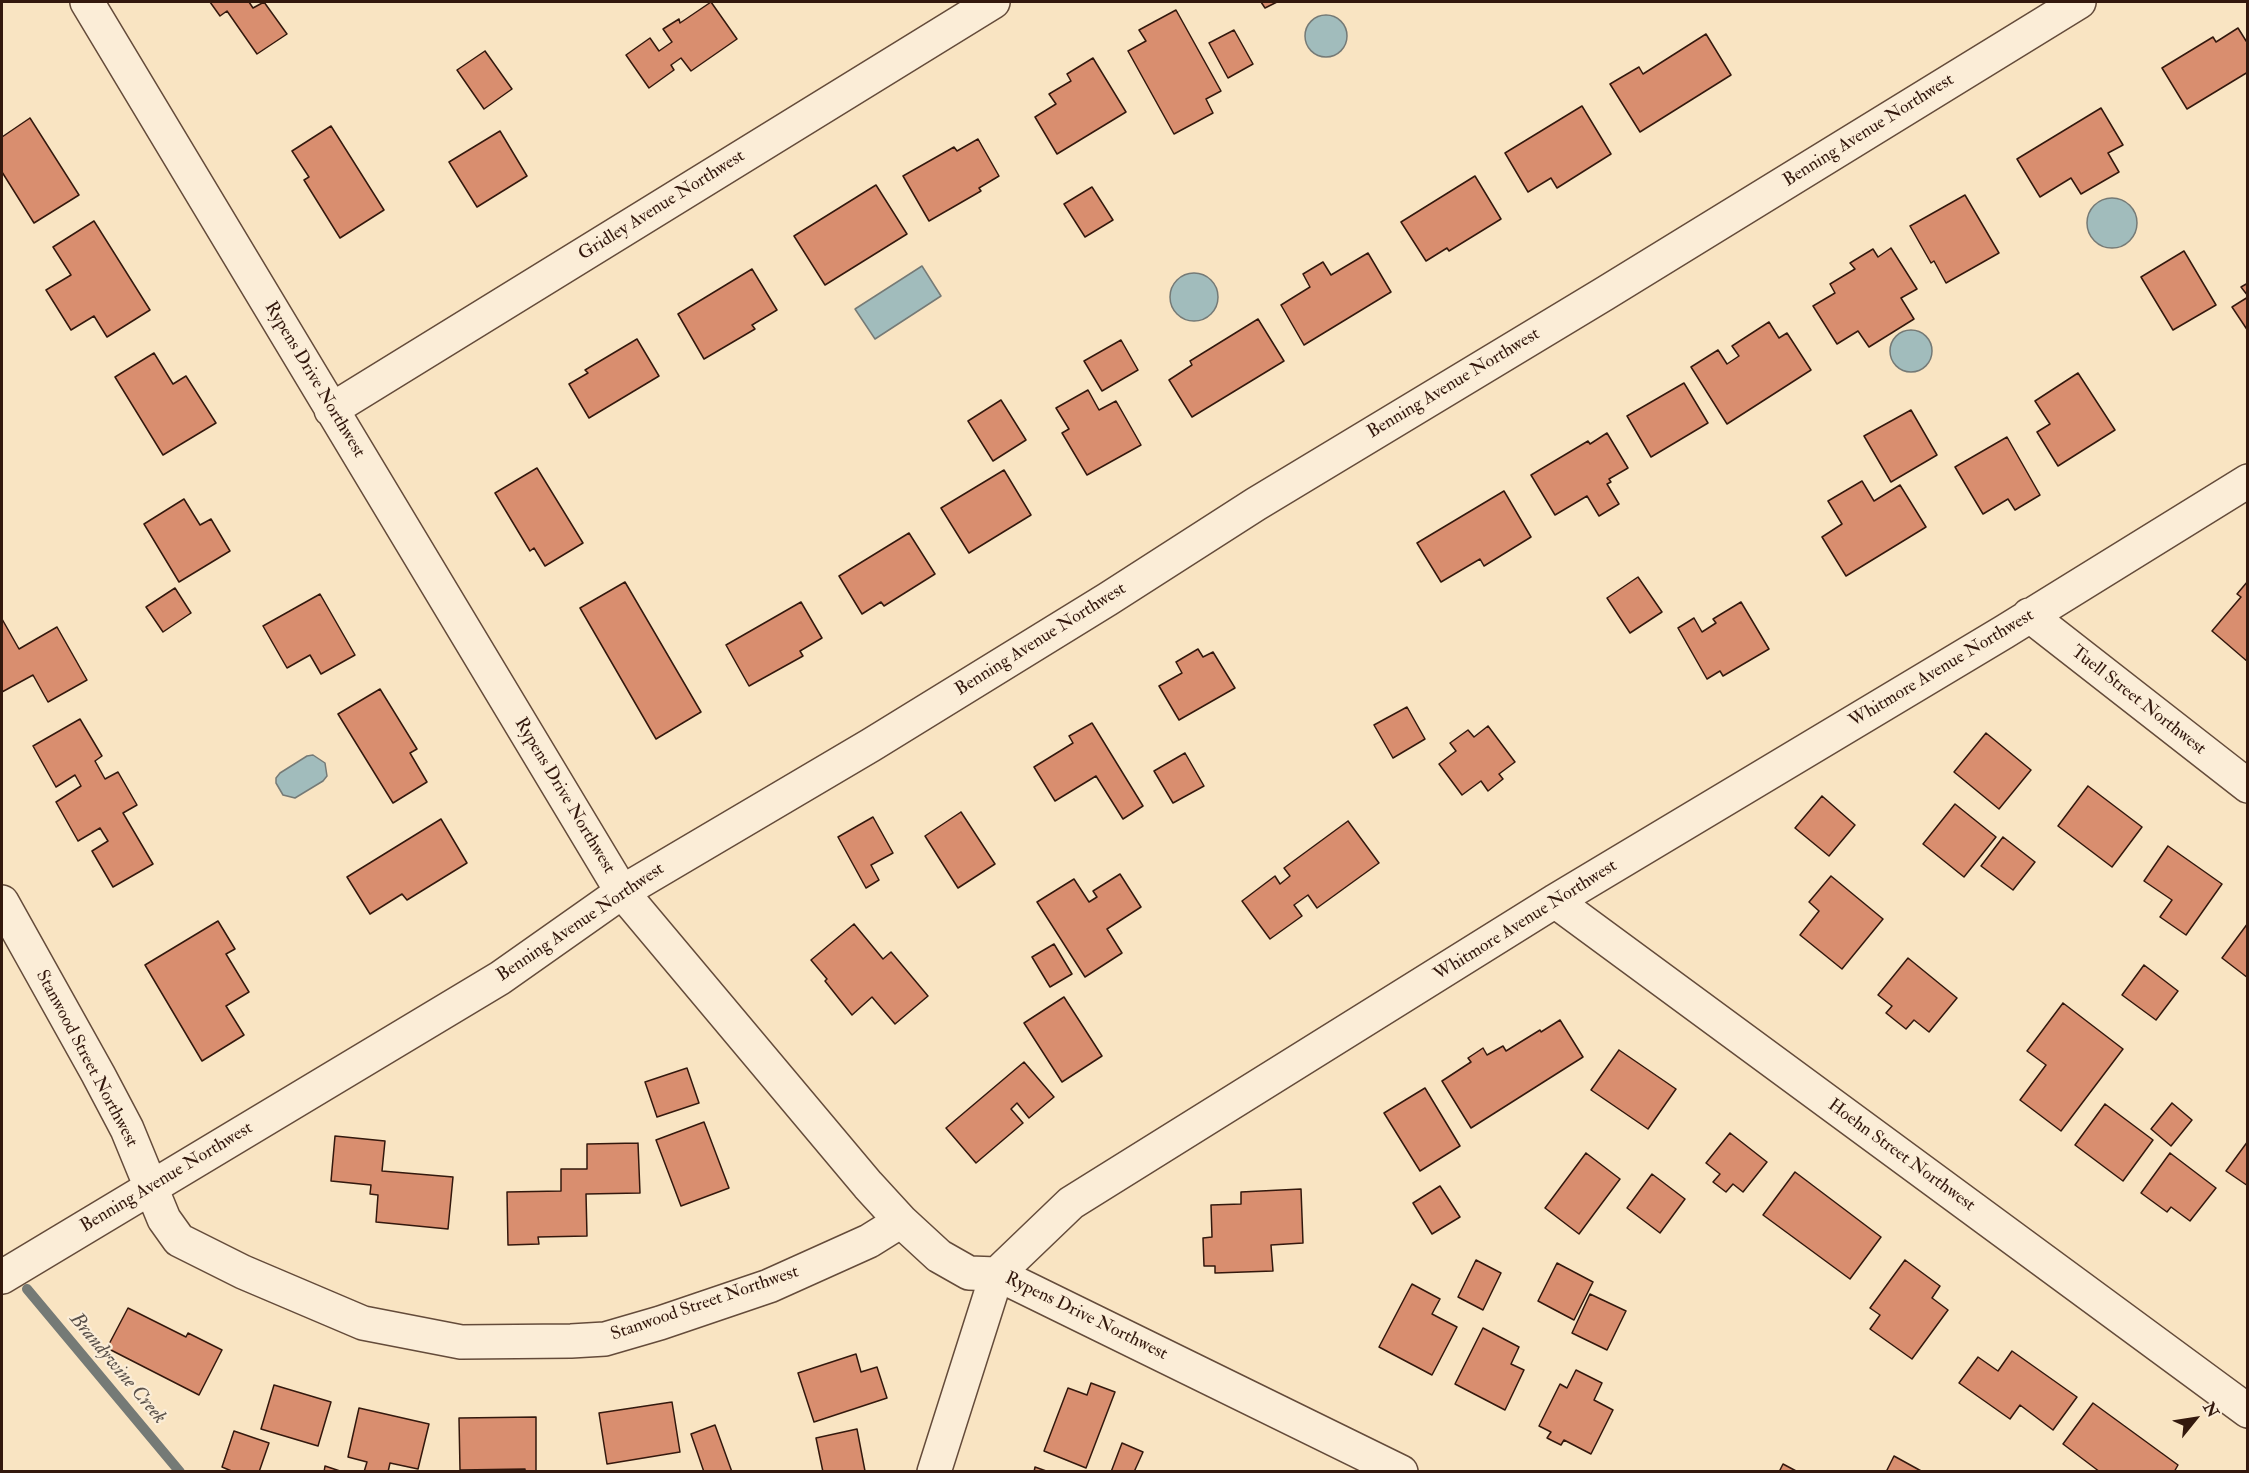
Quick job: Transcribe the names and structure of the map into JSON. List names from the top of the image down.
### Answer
{
  "streets": {
    "street": [
      "Benning Avenue Northwest",
      "Gridley Avenue Northwest",
      "Rypens Drive Northwest",
      "Whitmore Avenue Northwest",
      "Tuell Street Northwest",
      "Stanwood Street Northwest",
      "Hoehn Street Northwest"
    ]
  },
  "crossings": [
    ["Benning Avenue Northwest", "Rypens Drive Northwest"],
    ["Benning Avenue Northwest", "Stanwood Street Northwest"],
    ["Gridley Avenue Northwest", "Rypens Drive Northwest"],
    ["Rypens Drive Northwest", "Whitmore Avenue Northwest"],
    ["Rypens Drive Northwest", "Stanwood Street Northwest"],
    ["Whitmore Avenue Northwest", "Tuell Street Northwest"],
    ["Whitmore Avenue Northwest", "Hoehn Street Northwest"]
  ],
  "water": ["Brandywine Creek"],
  "north": "top right"
}
